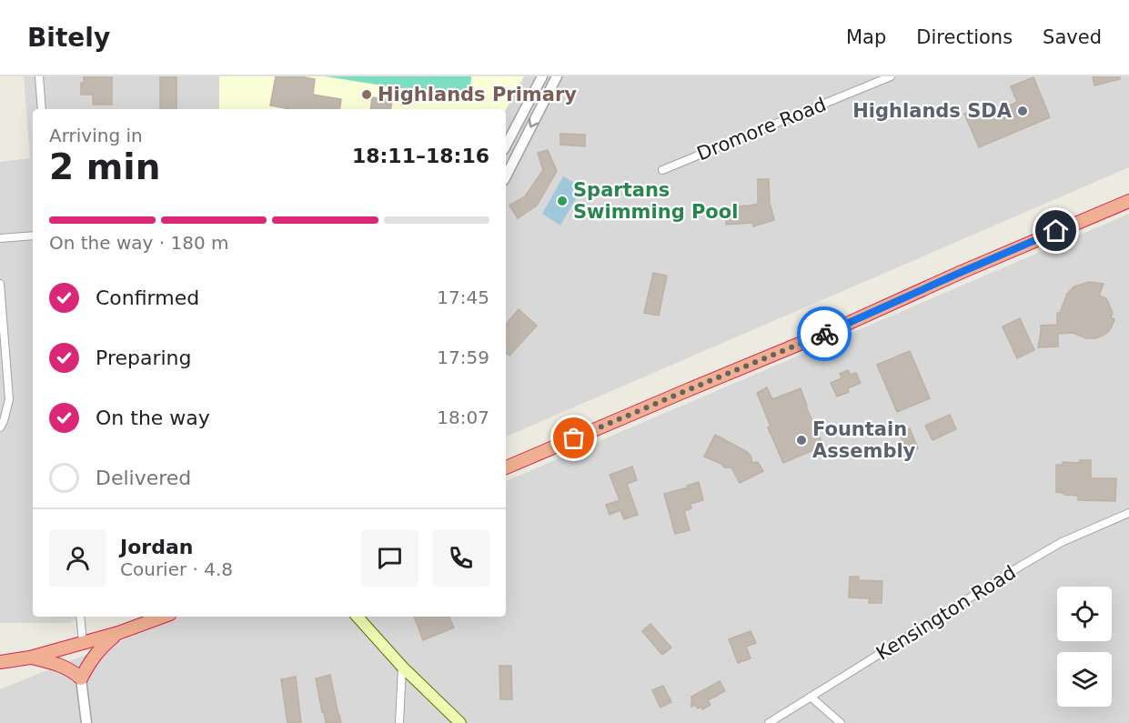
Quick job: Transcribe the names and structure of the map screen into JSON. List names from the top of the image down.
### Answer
{
  "streets": {
    "street": ["Dromore Road", "Kensington Road"]
  },
  "places": [
    "Highlands Primary",
    "Highlands SDA",
    "Spartans Swimming Pool",
    "Fountain Assembly"
  ],
  "page": {
    "header": "Bitely",
    "nav": ["Map", "Directions", "Saved"],
    "heading": ["2 min", "Arriving in", "18:11–18:16"],
    "panel": ["Jordan", "Courier · 4.8"],
    "bar": "On the way · 180 m",
    "list": [
      ["Confirmed", "17:45"],
      ["Preparing", "17:59"],
      ["On the way", "18:07"],
      "Delivered"
    ]
  }
}
